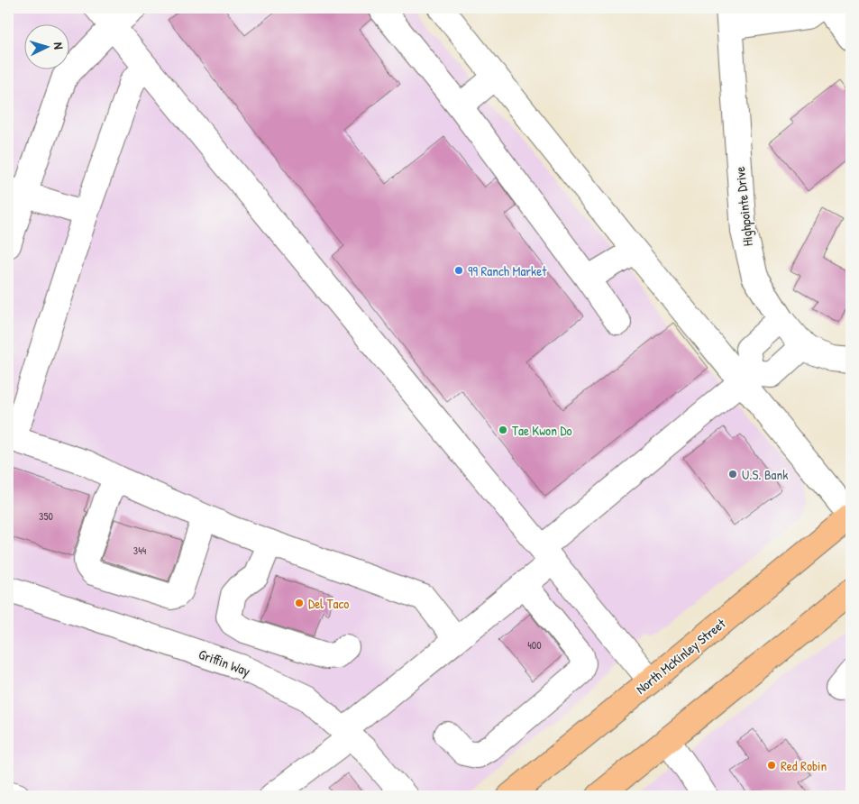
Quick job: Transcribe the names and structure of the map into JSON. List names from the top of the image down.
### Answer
{
  "streets": {
    "main road": ["North McKinley Street"],
    "street": ["Highpointe Drive", "Griffin Way"]
  },
  "places": [
    "99 Ranch Market",
    "Tae Kwon Do",
    "U.S. Bank",
    "Del Taco",
    "Red Robin"
  ],
  "house_numbers": ["350", "344", "400"],
  "north": "right"
}
